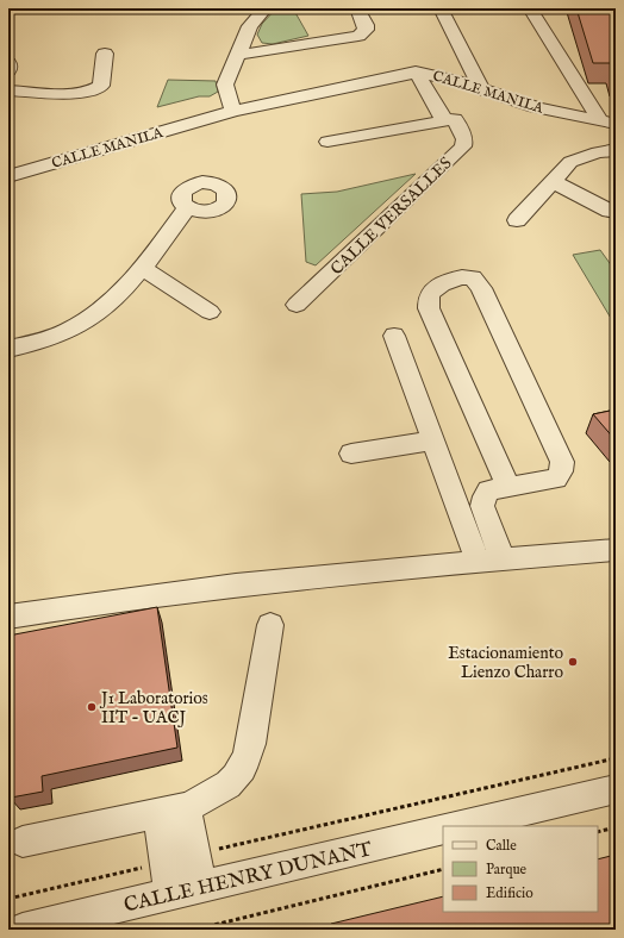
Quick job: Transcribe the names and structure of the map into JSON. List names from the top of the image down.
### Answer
{
  "streets": {
    "street": ["CALLE MANILA", "CALLE VERSALLES", "CALLE HENRY DUNANT"]
  },
  "crossings": [
    ["CALLE MANILA", "CALLE VERSALLES"]
  ],
  "places": ["Estacionamiento Lienzo Charro", "J1 Laboratorios IIT - UACJ"],
  "legend": ["Calle", "Parque", "Edificio"]
}
